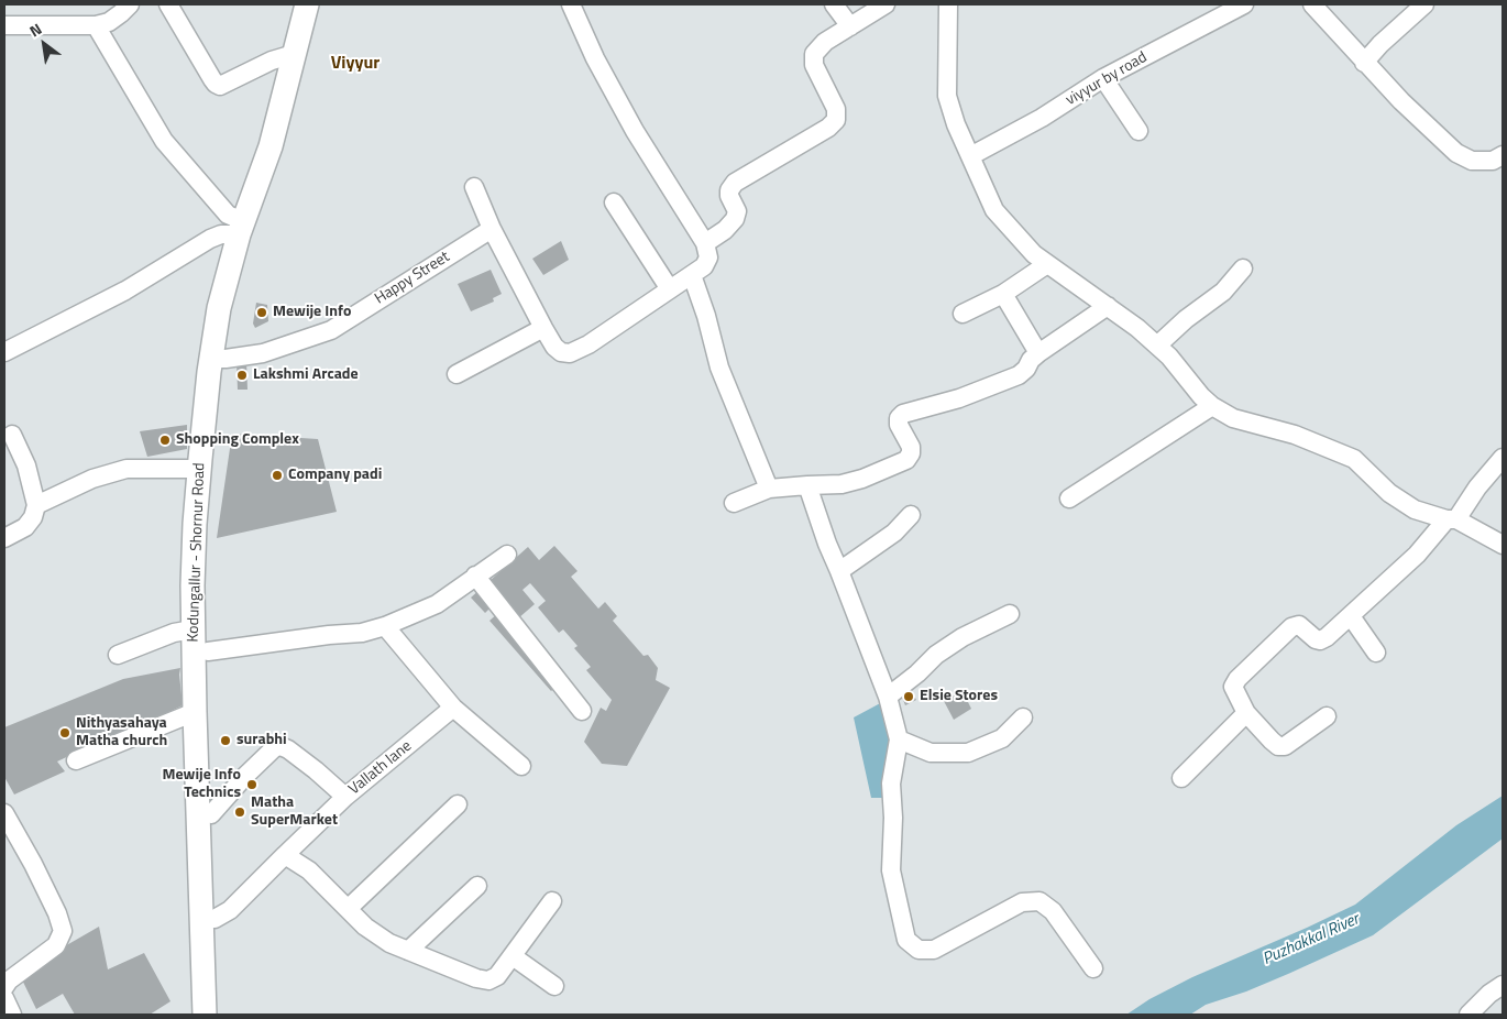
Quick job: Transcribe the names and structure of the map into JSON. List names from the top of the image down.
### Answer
{
  "streets": {
    "main road": ["Kodungallur - Shornur Road"],
    "street": ["viyyur by road", "Happy Street", "Vallath lane"]
  },
  "crossings": [
    ["Happy Street", "Kodungallur - Shornur Road"],
    ["Kodungallur - Shornur Road", "Vallath lane"]
  ],
  "districts": ["Viyyur"],
  "water": ["Puzhakkal River"],
  "places": [
    "Mewije Info",
    "Lakshmi Arcade",
    "Shopping Complex",
    "Company padi",
    "Elsie Stores",
    "Nithyasahaya Matha church",
    "surabhi",
    "Mewije Info Technics",
    "Matha SuperMarket"
  ],
  "north": "top left"
}
